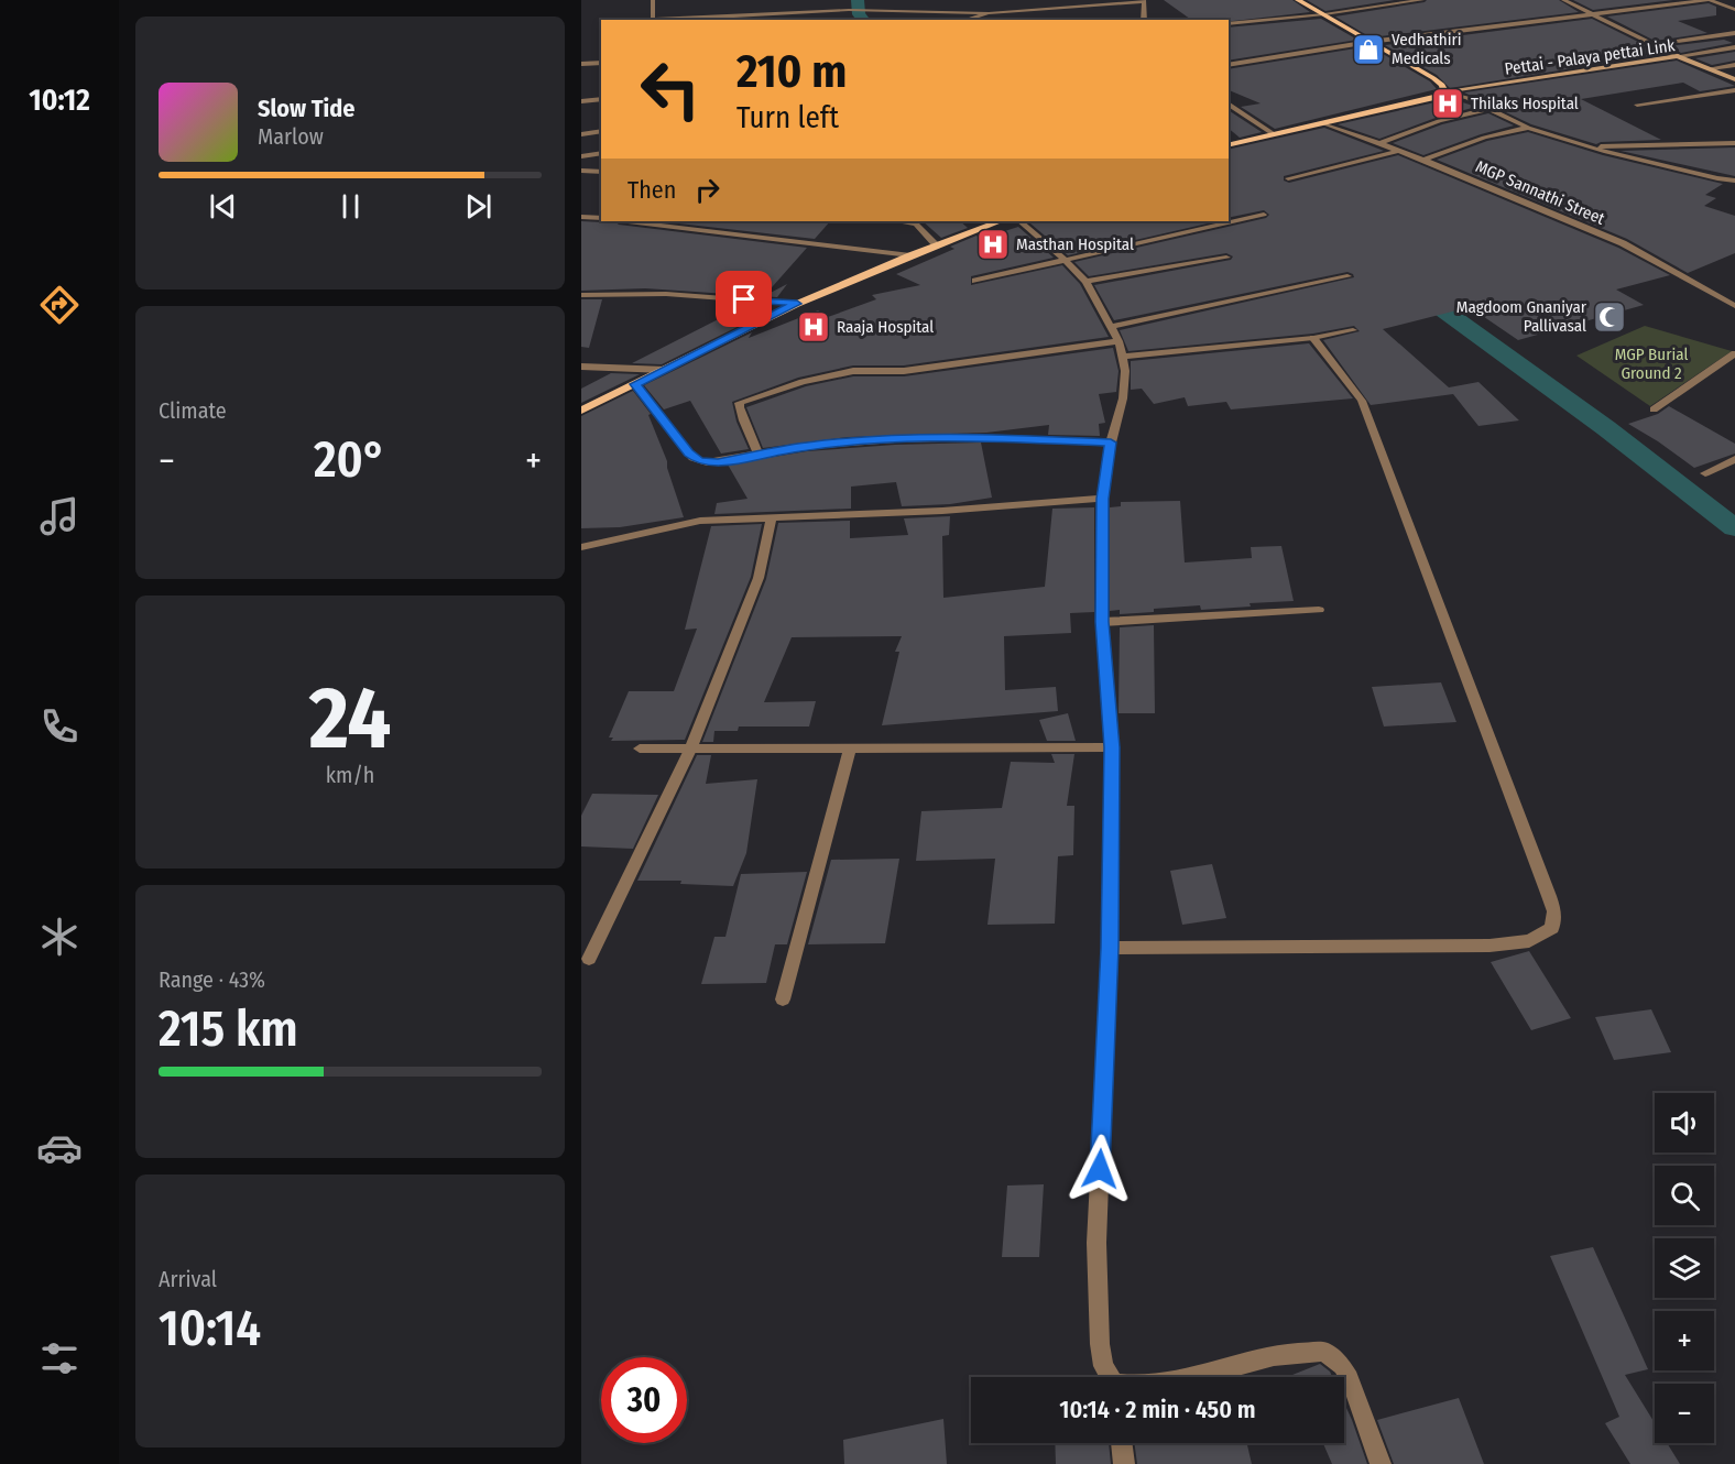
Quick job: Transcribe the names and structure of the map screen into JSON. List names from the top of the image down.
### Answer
{
  "streets": {
    "street": ["Pettai - Palaya pettai Link", "MGP Sannathi Street"]
  },
  "parks": ["MGP Burial Ground 2"],
  "places": {
    "shop": ["Vedhathiri Medicals"],
    "hospital": ["Thilaks Hospital", "Masthan Hospital", "Raaja Hospital"],
    "mosque": ["Magdoom Gnaniyar Pallivasal"]
  },
  "page": {
    "tabs": "10:12",
    "turn": ["210 m", "Turn left"],
    "song": ["Slow Tide", "Marlow"],
    "then": "Then",
    "tile": [
      "Climate",
      ["24", "km/h"],
      ["Range · 43%", "215 km"],
      ["Arrival", "10:14"]
    ],
    "heat": ["−", "20°", "+"],
    "map_buttons": ["+", "−"],
    "limit": "30",
    "trip": "10:14 · 2 min · 450 m"
  }
}
